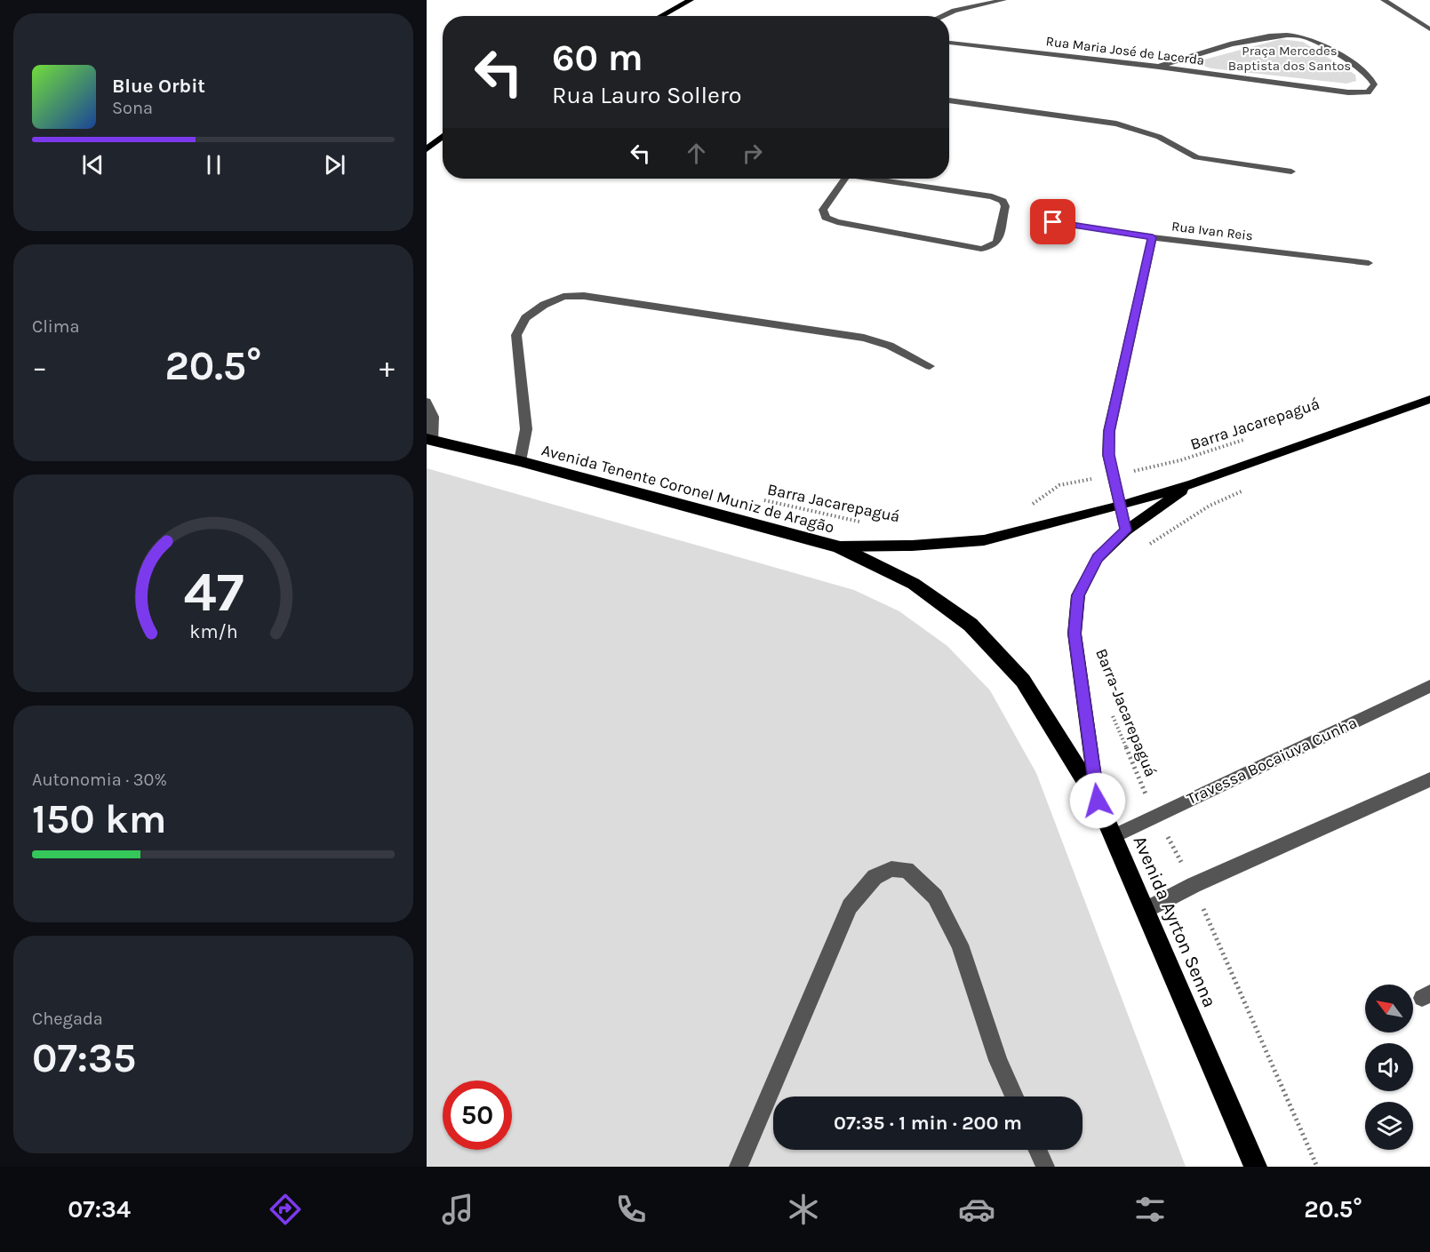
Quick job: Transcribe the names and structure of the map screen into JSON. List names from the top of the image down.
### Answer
{
  "streets": {
    "highway": ["Avenida Tenente Coronel Muniz de Aragão", "Avenida Ayrton Senna"],
    "street": ["Rua Maria José de Lacerda", "Rua Ivan Reis", "Travessa Bocaiuva Cunha"],
    "path": ["Barra Jacarepaguá", "Barra-Jacarepaguá"]
  },
  "crossings": [
    ["Avenida Tenente Coronel Muniz de Aragão", "Avenida Ayrton Senna"],
    ["Barra-Jacarepaguá", "Travessa Bocaiuva Cunha"],
    ["Travessa Bocaiuva Cunha", "Avenida Ayrton Senna"]
  ],
  "parks": ["Praça Mercedes Baptista dos Santos"],
  "north": "top left",
  "page": {
    "turn": ["60 m", "Rua Lauro Sollero"],
    "song": ["Blue Orbit", "Sona"],
    "tile": [
      "Clima",
      ["Autonomia · 30%", "150 km"],
      ["Chegada", "07:35"]
    ],
    "heat": ["−", "20.5°", "+"],
    "limit": "50",
    "trip": "07:35 · 1 min · 200 m",
    "tabs": ["07:34", "20.5°"],
    "gauge": ["47", "km/h"]
  }
}
